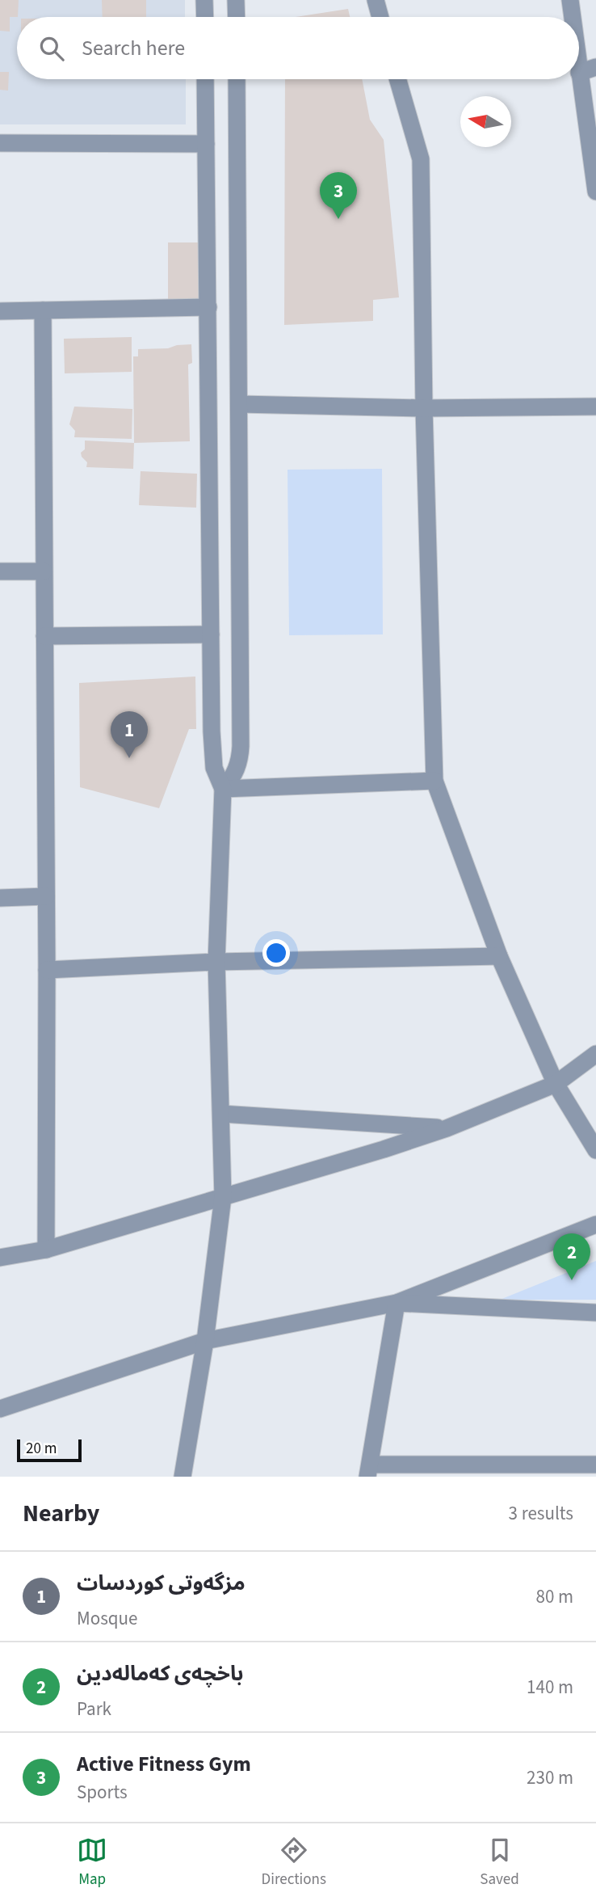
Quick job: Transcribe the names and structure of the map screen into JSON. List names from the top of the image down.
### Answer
{
  "scale_bar": "20 m",
  "north": "left",
  "page": {
    "search": "Search here",
    "pins": ["3", "1", "2"],
    "scale": "20 m",
    "heading": ["Nearby", "3 results"],
    "list": [
      {
        "mark": "1",
        "name": "مزگەوتی كوردسات",
        "note": "Mosque",
        "value": "80 m"
      },
      {
        "mark": "2",
        "name": "باخچەی کەمالەدین",
        "note": "Park",
        "value": "140 m"
      },
      {
        "mark": "3",
        "name": "Active Fitness Gym",
        "note": "Sports",
        "value": "230 m"
      }
    ],
    "nav": ["Map", "Directions", "Saved"]
  }
}
